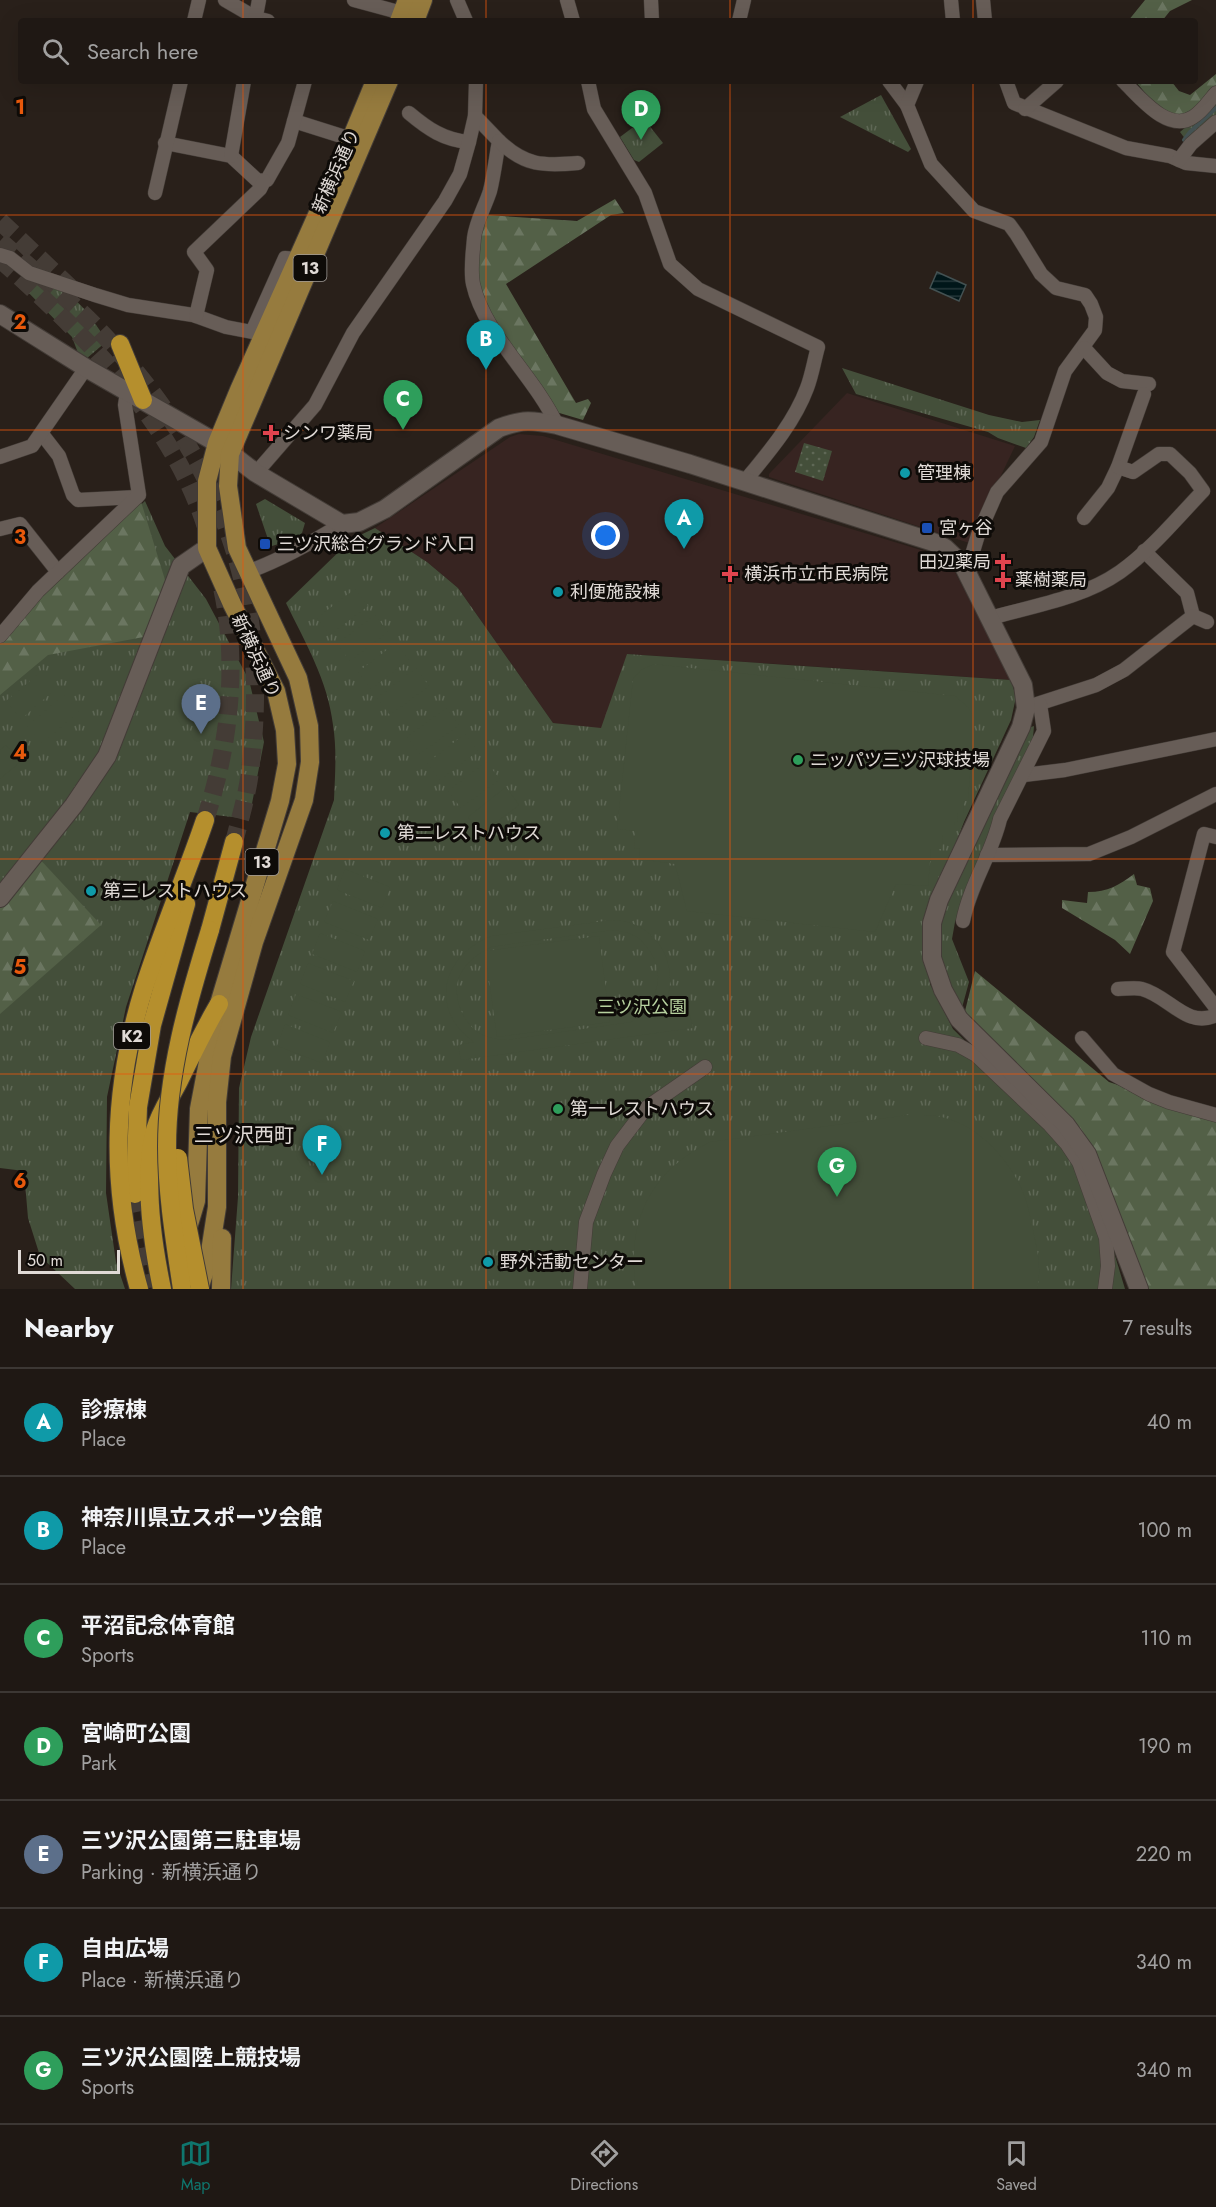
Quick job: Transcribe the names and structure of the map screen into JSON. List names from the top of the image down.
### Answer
{
  "streets": {
    "highway": ["K2"],
    "main road": ["新横浜通り", "13"]
  },
  "districts": ["三ツ沢西町"],
  "parks": ["三ツ沢公園"],
  "places": {
    "health": [
      "シンワ薬局",
      "田辺薬局",
      "横浜市立市民病院",
      "薬樹薬局"
    ],
    "other": [
      "管理棟",
      "利便施設棟",
      "ニッパツ三ツ沢球技場",
      "第二レストハウス",
      "第三レストハウス",
      "第一レストハウス",
      "野外活動センター"
    ],
    "transit": ["宮ヶ谷", "三ツ沢総合グランド入口"]
  },
  "scale_bar": "50 m",
  "page": {
    "search": "Search here",
    "pins": [
      "D",
      "B",
      "C",
      "A",
      "E",
      "F",
      "G"
    ],
    "scale": "50 m",
    "heading": ["Nearby", "7 results"],
    "list": [
      {
        "mark": "A",
        "name": "診療棟",
        "note": "Place",
        "value": "40 m"
      },
      {
        "mark": "B",
        "name": "神奈川県立スポーツ会館",
        "note": "Place",
        "value": "100 m"
      },
      {
        "mark": "C",
        "name": "平沼記念体育館",
        "note": "Sports",
        "value": "110 m"
      },
      {
        "mark": "D",
        "name": "宮崎町公園",
        "note": "Park",
        "value": "190 m"
      },
      {
        "mark": "E",
        "name": "三ツ沢公園第三駐車場",
        "note": "Parking · 新横浜通り",
        "value": "220 m"
      },
      {
        "mark": "F",
        "name": "自由広場",
        "note": "Place · 新横浜通り",
        "value": "340 m"
      },
      {
        "mark": "G",
        "name": "三ツ沢公園陸上競技場",
        "note": "Sports",
        "value": "340 m"
      }
    ],
    "nav": ["Map", "Directions", "Saved"]
  },
  "grid": {
    "rows": [
      "1",
      "2",
      "3",
      "4",
      "5",
      "6"
    ]
  }
}
